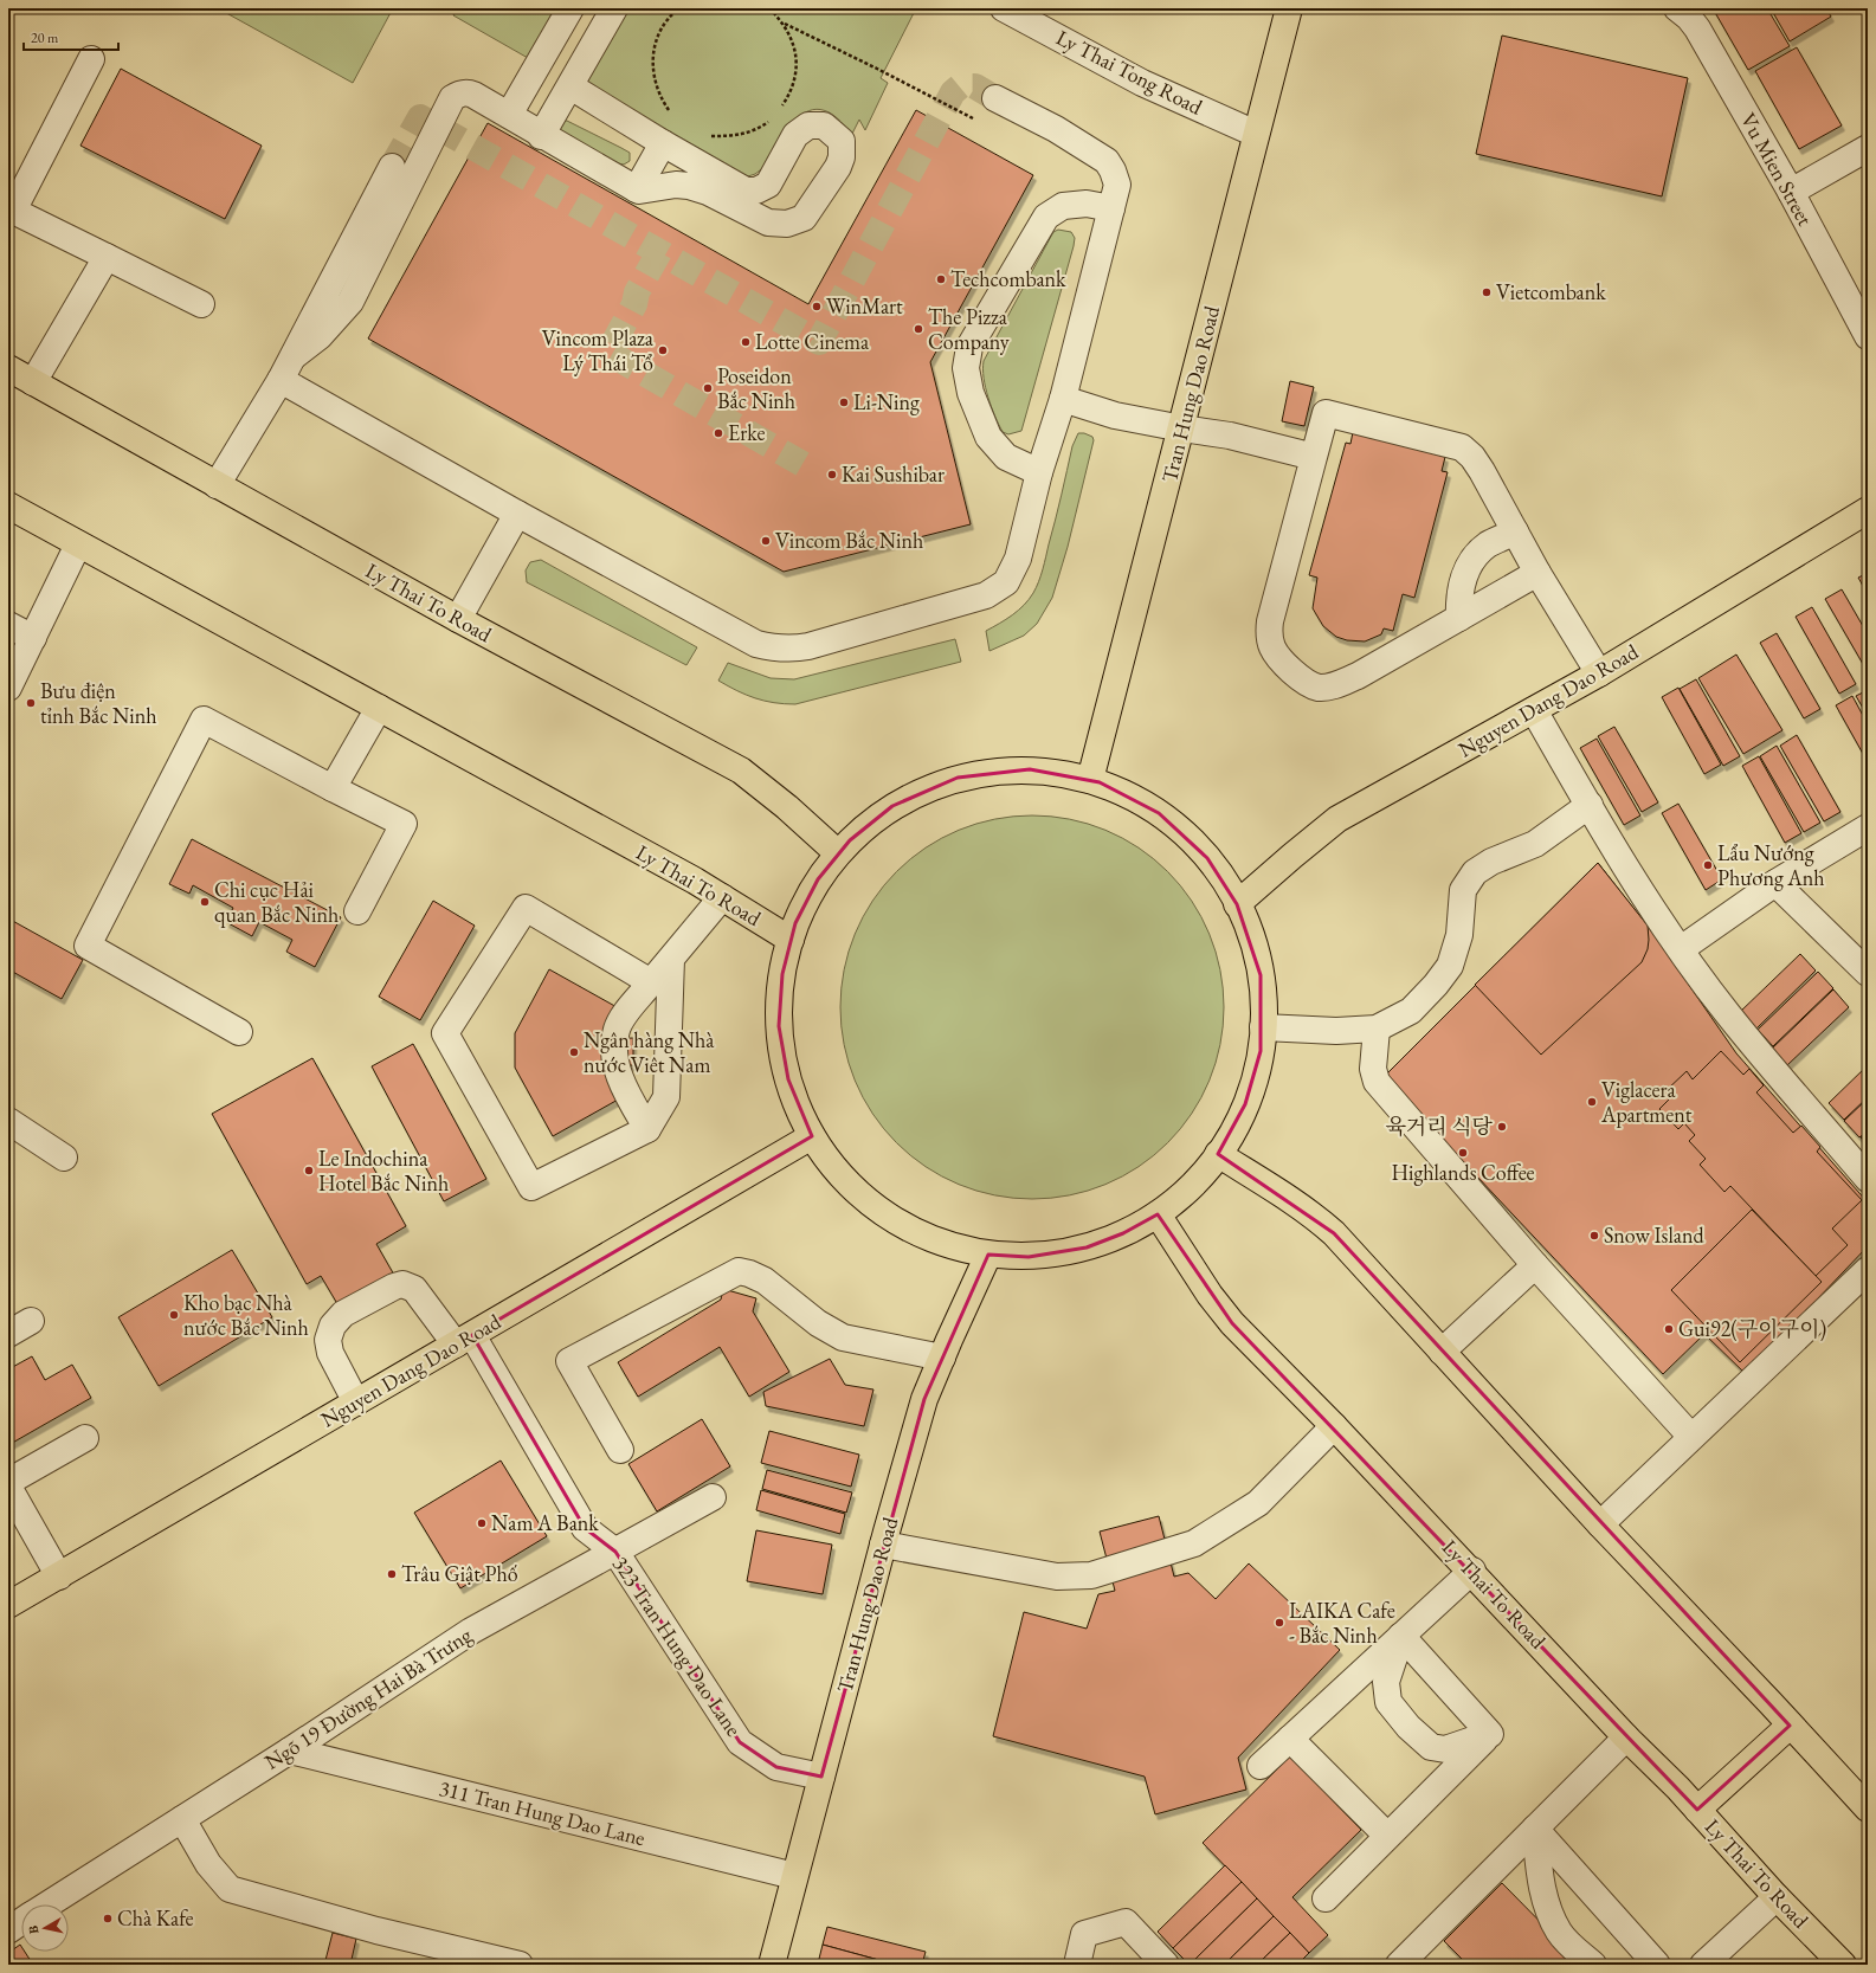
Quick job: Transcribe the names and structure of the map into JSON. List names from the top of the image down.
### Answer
{
  "streets": {
    "main road": ["Tran Hung Dao Road", "Ly Thai To Road", "Nguyen Dang Dao Road"],
    "street": [
      "Ly Thai Tong Road",
      "Vu Mien Street",
      "323 Tran Hung Dao Lane",
      "Ngõ 19 Đường Hai Bà Trưng",
      "311 Tran Hung Dao Lane"
    ]
  },
  "crossings": [
    ["Ly Thai Tong Road", "Tran Hung Dao Road"],
    ["Tran Hung Dao Road", "323 Tran Hung Dao Lane"],
    ["Tran Hung Dao Road", "311 Tran Hung Dao Lane"],
    ["Nguyen Dang Dao Road", "323 Tran Hung Dao Lane"],
    ["323 Tran Hung Dao Lane", "Ngõ 19 Đường Hai Bà Trưng"],
    ["Ngõ 19 Đường Hai Bà Trưng", "311 Tran Hung Dao Lane"]
  ],
  "places": [
    "Techcombank",
    "Vietcombank",
    "WinMart",
    "The Pizza Company",
    "Lotte Cinema",
    "Vincom Plaza Lý Thái Tổ",
    "Poseidon Bắc Ninh",
    "Li-Ning",
    "Erke",
    "Kai Sushibar",
    "Vincom Bắc Ninh",
    "Bưu điện tỉnh Bắc Ninh",
    "Lẩu Nướng Phương Anh",
    "Chi cục Hải quan Bắc Ninh",
    "Ngân hàng Nhà nước Viêt Nam",
    "Viglacera Apartment",
    "육거리 식당",
    "Highlands Coffee",
    "Le Indochina Hotel Bắc Ninh",
    "Snow Island",
    "Kho bạc Nhà nước Bắc Ninh",
    "Gui92(구이구이)",
    "Nam A Bank",
    "Trâu Giật Phố",
    "LAIKA Cafe - Bắc Ninh",
    "Chà Kafe"
  ],
  "scale_bar": "20 m",
  "north": "left"
}
